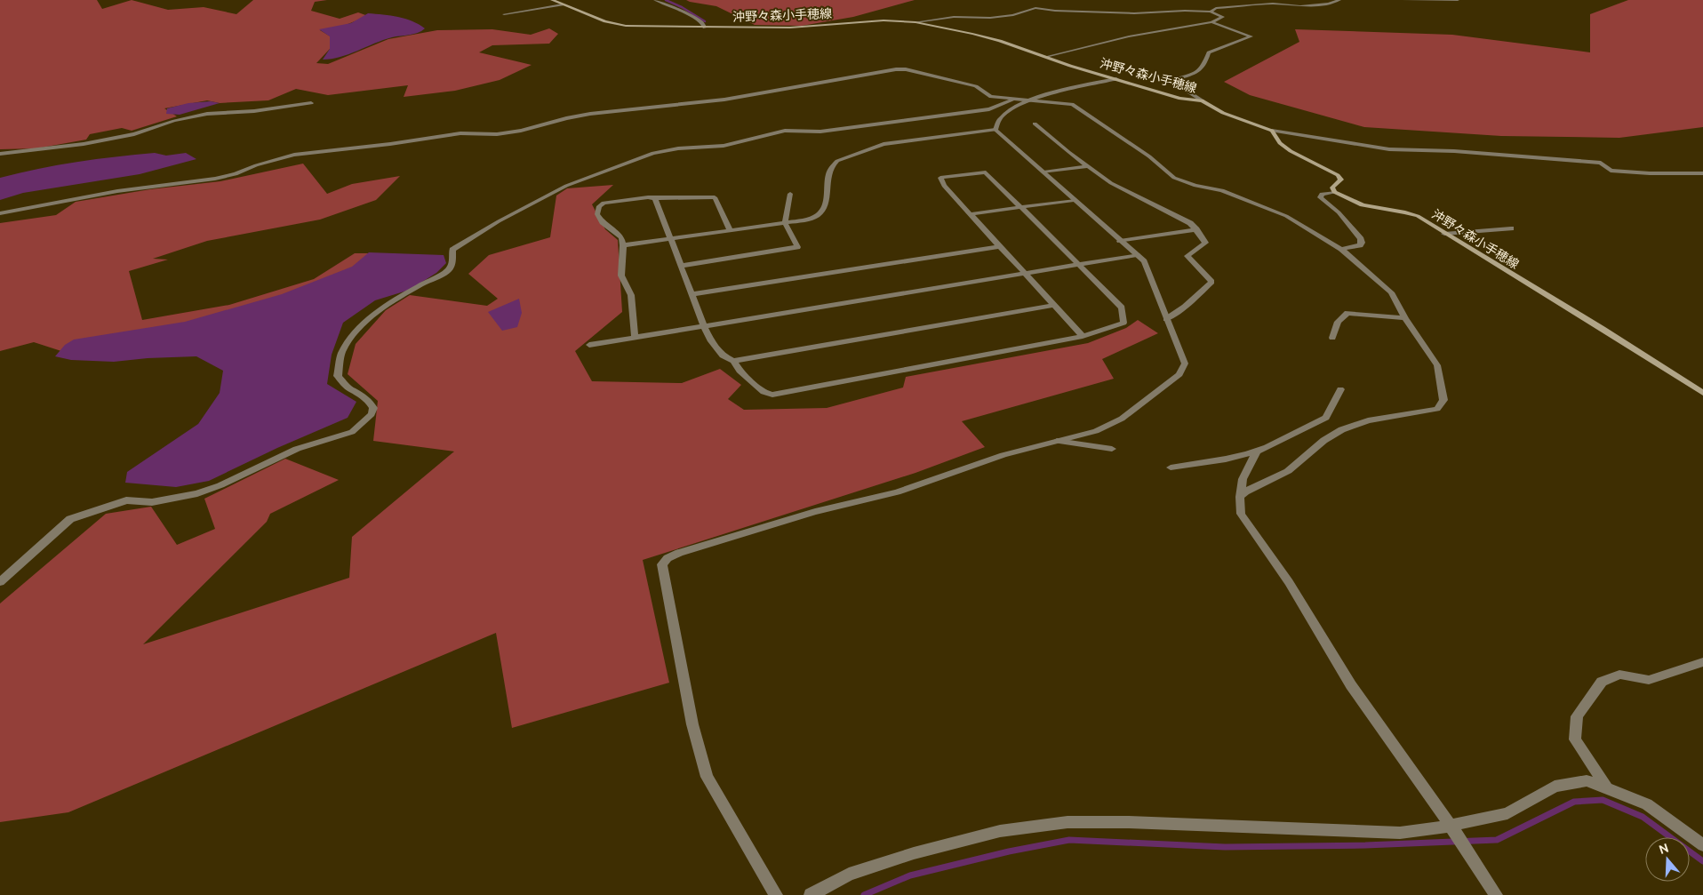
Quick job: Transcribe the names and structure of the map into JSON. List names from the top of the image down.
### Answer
{
  "streets": {
    "main road": ["沖野々森小手穂線"]
  },
  "north": "top"
}
